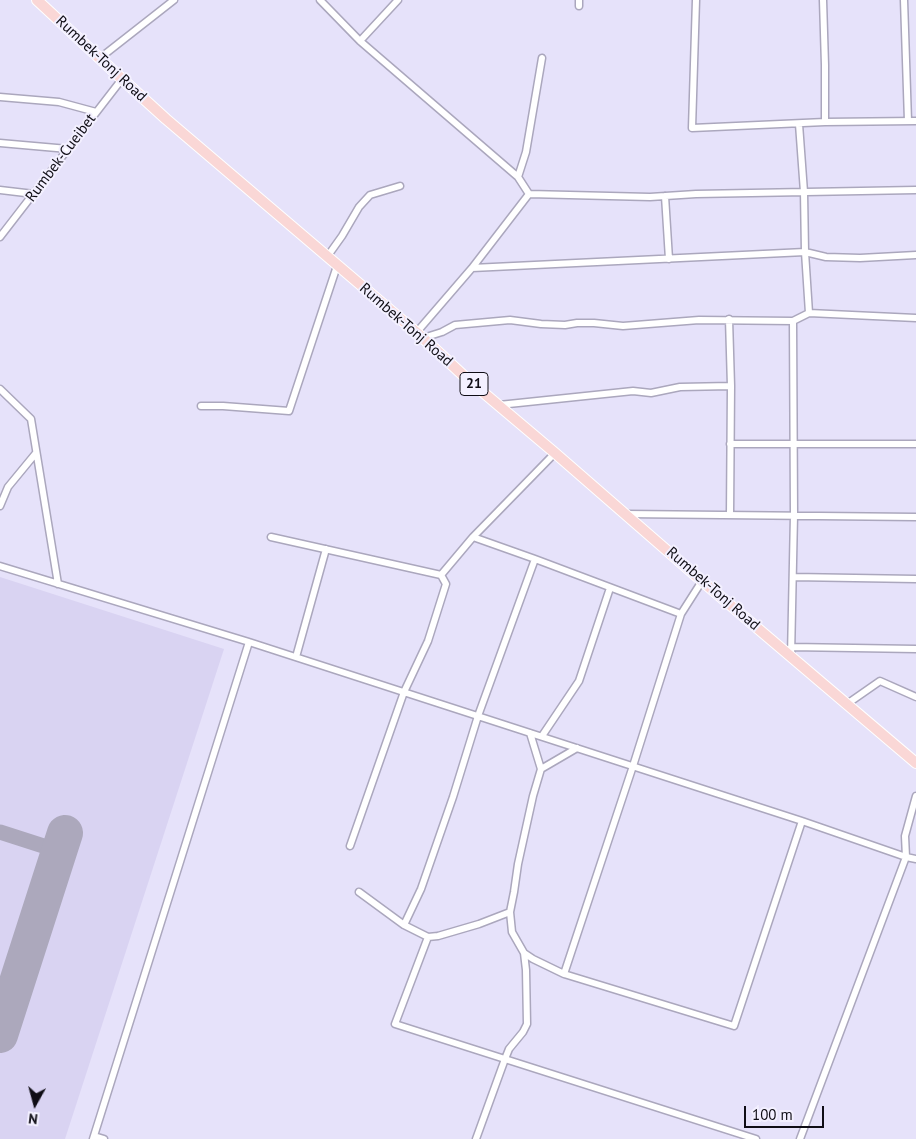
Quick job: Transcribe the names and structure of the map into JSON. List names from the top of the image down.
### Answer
{
  "streets": {
    "main road": ["Rumbek-Tonj Road", "21"],
    "street": ["Rumbek-Cueibet"]
  },
  "crossings": [
    ["Rumbek-Tonj Road", "Rumbek-Cueibet"]
  ],
  "scale_bar": "100 m",
  "north": "bottom"
}
